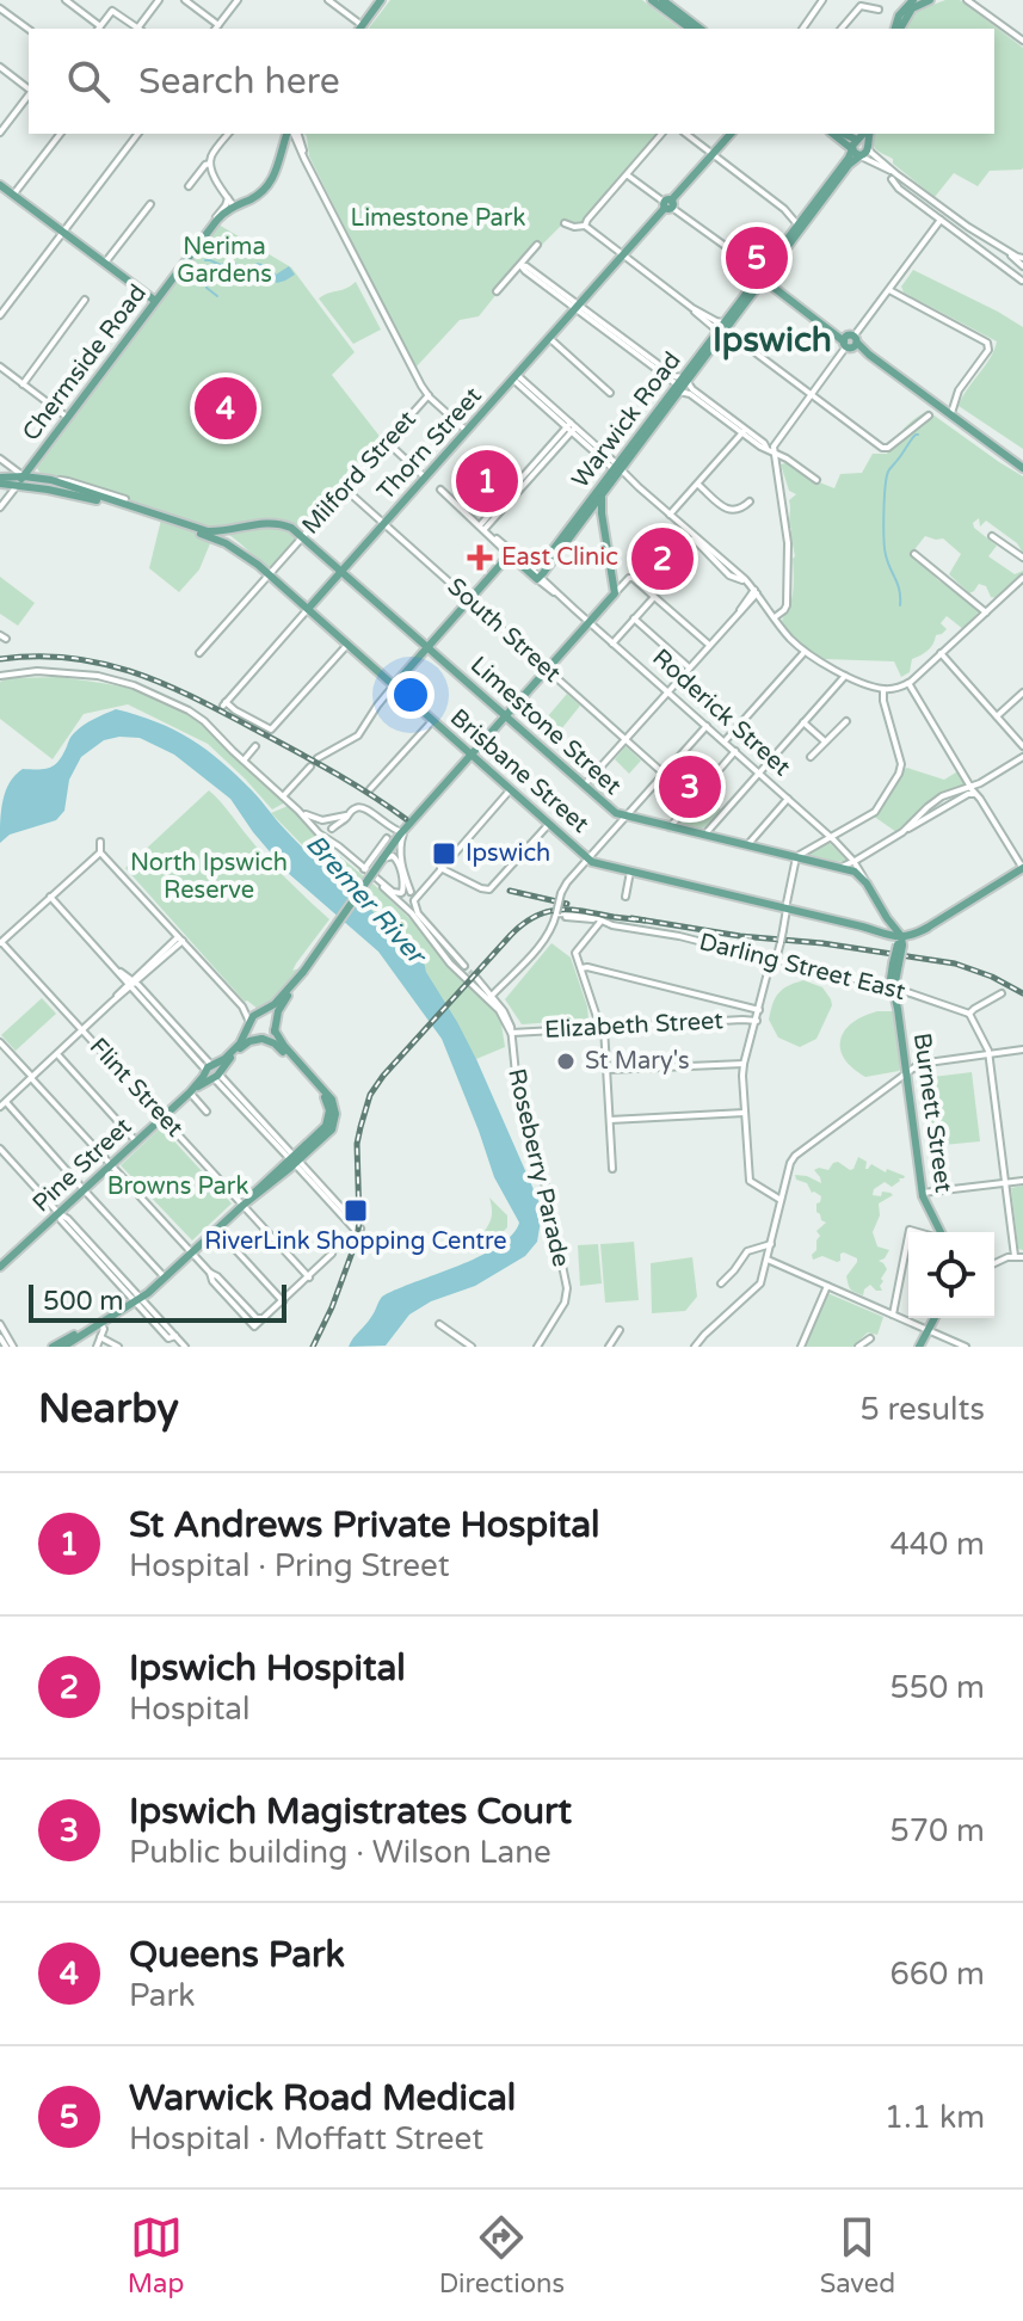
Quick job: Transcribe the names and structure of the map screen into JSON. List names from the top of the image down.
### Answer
{
  "streets": {
    "main road": [
      "Chermside Road",
      "Warwick Road",
      "Thorn Street",
      "Roderick Street",
      "Limestone Street",
      "Brisbane Street",
      "Burnett Street",
      "Pine Street"
    ],
    "street": [
      "Milford Street",
      "South Street",
      "Darling Street East",
      "Elizabeth Street",
      "Flint Street",
      "Roseberry Parade"
    ]
  },
  "crossings": [
    ["Chermside Road", "Limestone Street"],
    ["Warwick Road", "Roderick Street"],
    ["Thorn Street", "South Street"],
    ["Thorn Street", "Limestone Street"],
    ["Thorn Street", "Brisbane Street"],
    ["Milford Street", "South Street"],
    ["Milford Street", "Limestone Street"],
    ["Milford Street", "Brisbane Street"],
    ["Roderick Street", "Limestone Street"],
    ["Brisbane Street", "Burnett Street"],
    ["Darling Street East", "Burnett Street"],
    ["Elizabeth Street", "Roseberry Parade"],
    ["Flint Street", "Pine Street"]
  ],
  "districts": ["Ipswich"],
  "water": ["Bremer River"],
  "parks": [
    "Limestone Park",
    "Nerima Gardens",
    "North Ipswich Reserve",
    "Browns Park"
  ],
  "places": {
    "health": ["East Clinic"],
    "transit": ["Ipswich", "RiverLink Shopping Centre"],
    "other": ["St Mary's"]
  },
  "scale_bar": "500 m",
  "page": {
    "search": "Search here",
    "pins": [
      "5",
      "4",
      "1",
      "2",
      "3"
    ],
    "scale": "500 m",
    "heading": ["Nearby", "5 results"],
    "list": [
      {
        "mark": "1",
        "name": "St Andrews Private Hospital",
        "note": "Hospital · Pring Street",
        "value": "440 m"
      },
      {
        "mark": "2",
        "name": "Ipswich Hospital",
        "note": "Hospital",
        "value": "550 m"
      },
      {
        "mark": "3",
        "name": "Ipswich Magistrates Court",
        "note": "Public building · Wilson Lane",
        "value": "570 m"
      },
      {
        "mark": "4",
        "name": "Queens Park",
        "note": "Park",
        "value": "660 m"
      },
      {
        "mark": "5",
        "name": "Warwick Road Medical",
        "note": "Hospital · Moffatt Street",
        "value": "1.1 km"
      }
    ],
    "nav": ["Map", "Directions", "Saved"]
  }
}
